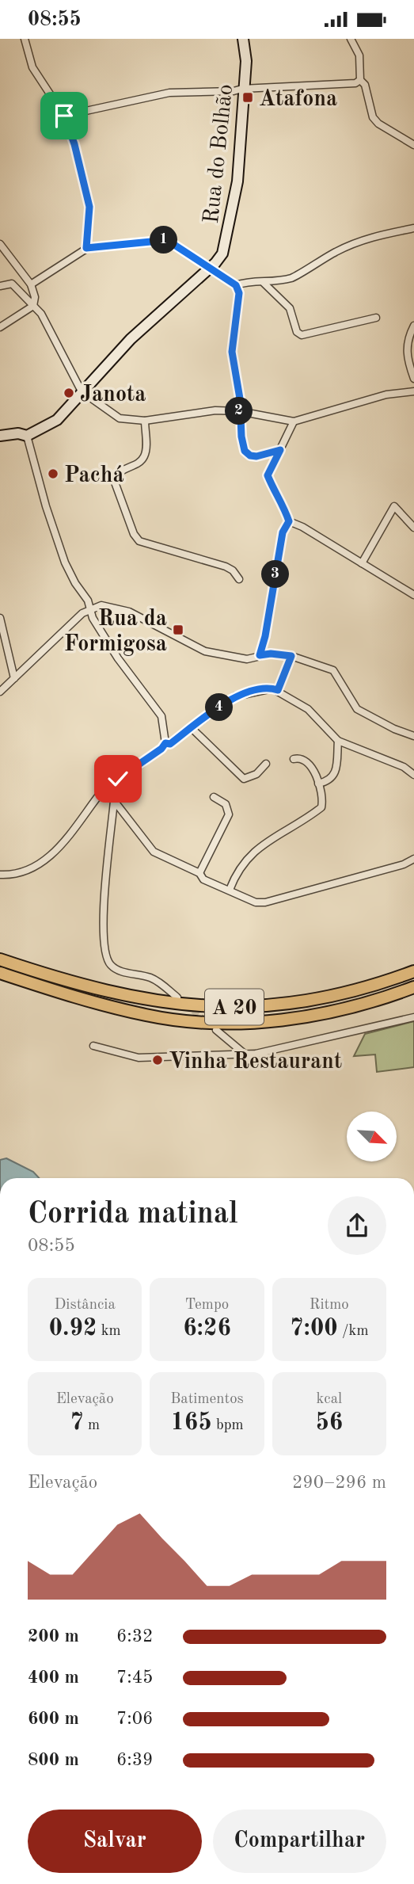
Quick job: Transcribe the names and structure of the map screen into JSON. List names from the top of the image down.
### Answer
{
  "streets": {
    "highway": ["A 20"],
    "street": ["Rua do Bolhão"]
  },
  "places": {
    "transit": ["Atafona", "Rua da Formigosa"],
    "other": ["Janota", "Pachá", "Vinha Restaurant"]
  },
  "north": "bottom right",
  "page": {
    "status": "08:55",
    "pins": [
      "1",
      "2",
      "3",
      "4"
    ],
    "heading": ["Corrida matinal", "08:55"],
    "stats": [
      ["Distância", "0.92 km"],
      ["Tempo", "6:26"],
      ["Ritmo", "7:00 /km"],
      ["Elevação", "7 m"],
      ["Batimentos", "165 bpm"],
      ["kcal", "56"]
    ],
    "chart": ["Elevação", "290–296 m"],
    "list": [
      {
        "name": "200 m",
        "note": "6:32"
      },
      {
        "name": "400 m",
        "note": "7:45"
      },
      {
        "name": "600 m",
        "note": "7:06"
      },
      {
        "name": "800 m",
        "note": "6:39"
      }
    ],
    "buttons": ["Salvar", "Compartilhar"]
  }
}
